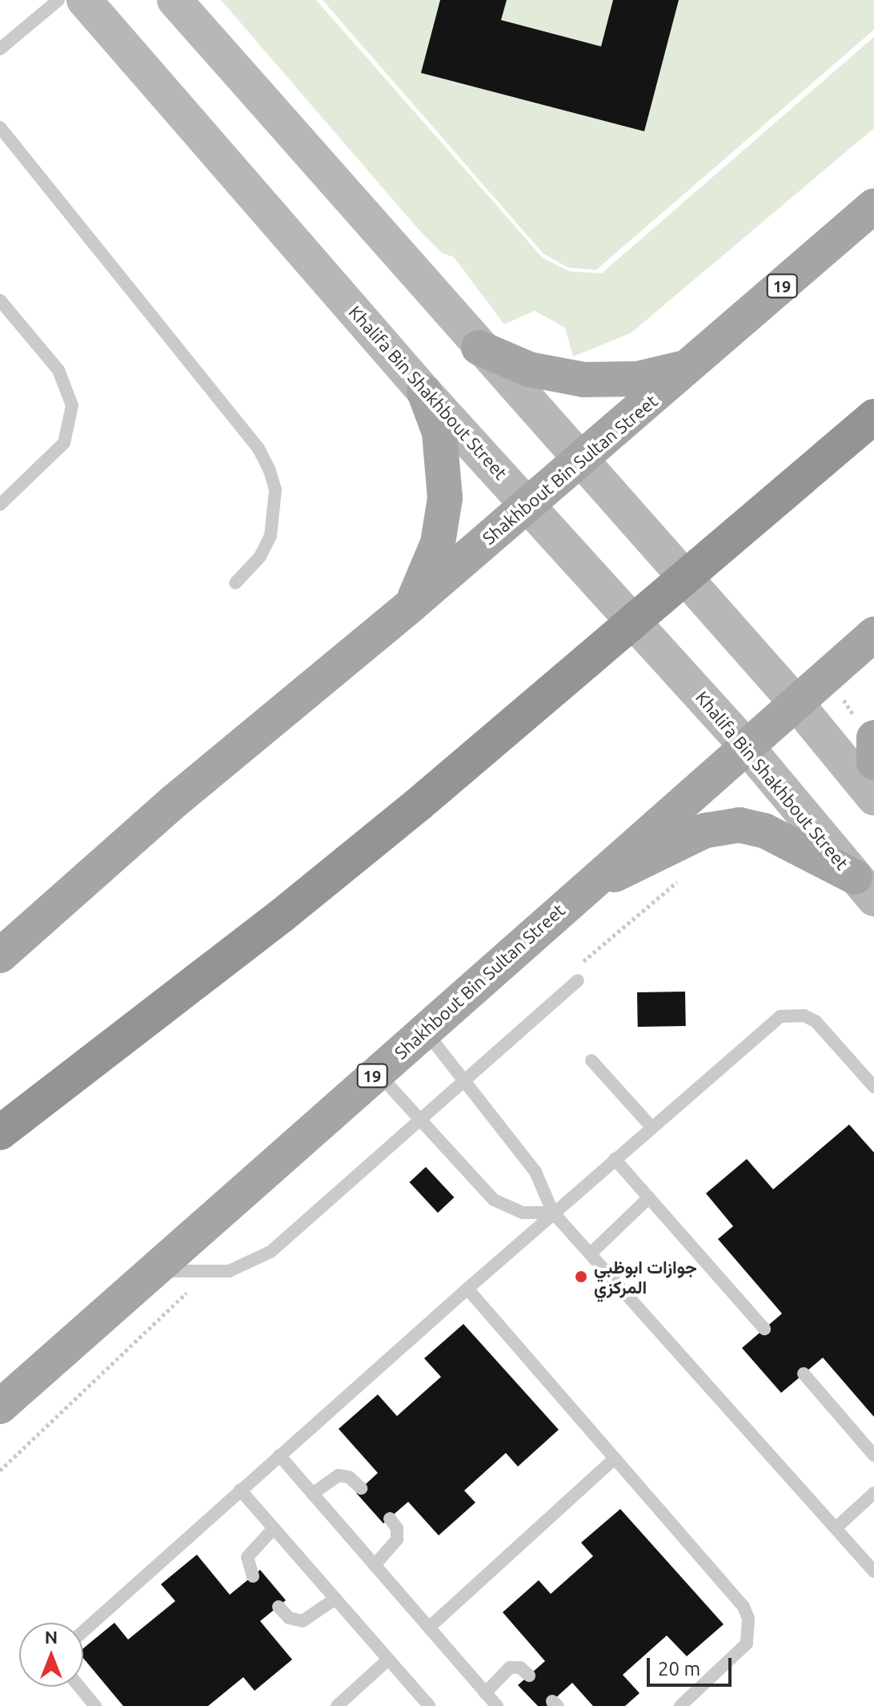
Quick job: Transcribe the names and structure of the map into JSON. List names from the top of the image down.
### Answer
{
  "streets": {
    "main road": ["19", "Khalifa Bin Shakhbout Street", "Shakhbout Bin Sultan Street"]
  },
  "crossings": [
    ["Khalifa Bin Shakhbout Street", "Shakhbout Bin Sultan Street"]
  ],
  "places": ["جوازات ابوظبي المركزي"],
  "scale_bar": "20 m",
  "north": "top"
}
